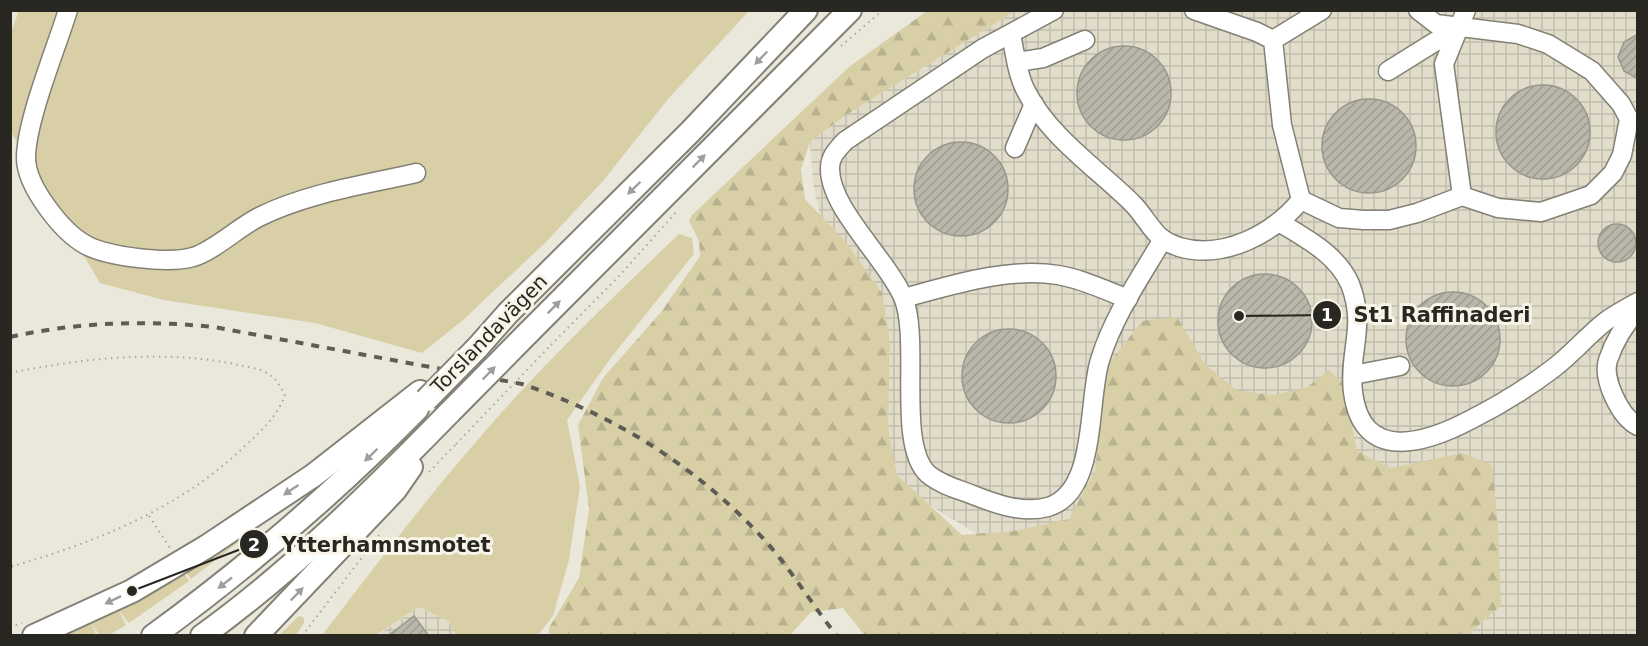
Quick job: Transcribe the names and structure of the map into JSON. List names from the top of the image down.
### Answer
{
  "streets": {
    "main road": ["Torslandavägen"]
  },
  "places": ["St1 Raffinaderi", "Ytterhamnsmotet"]
}
